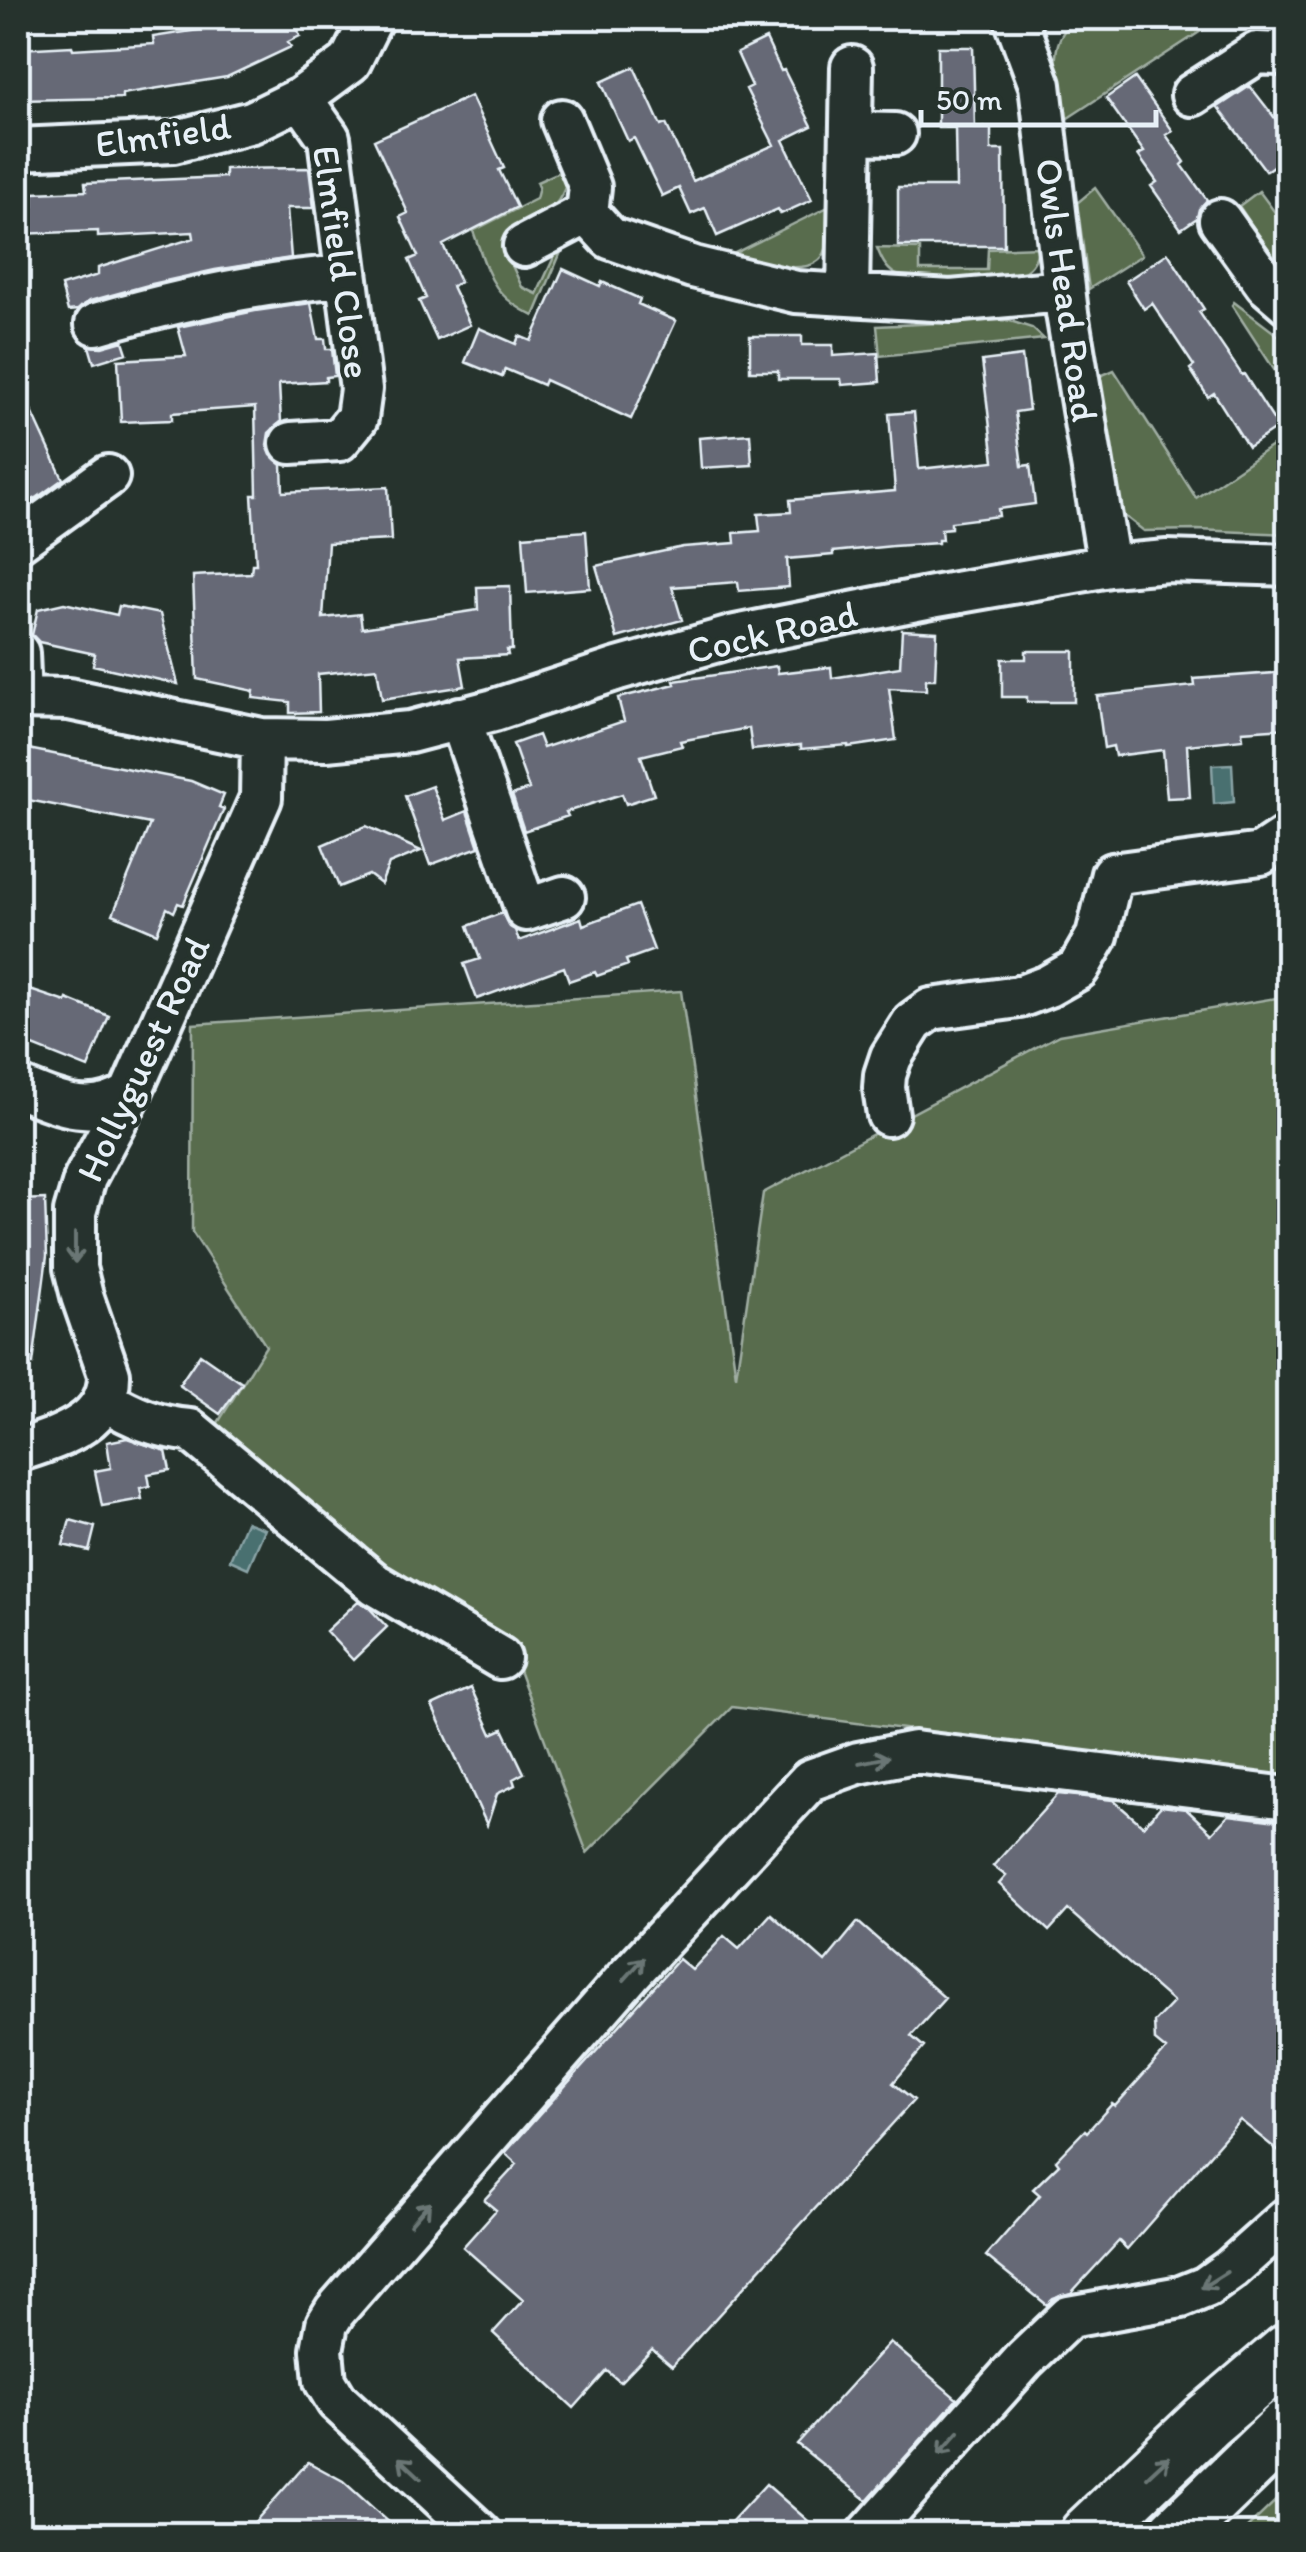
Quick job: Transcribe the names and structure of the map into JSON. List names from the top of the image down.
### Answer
{
  "streets": {
    "street": [
      "Elmfield",
      "Elmfield Close",
      "Owls Head Road",
      "Cock Road",
      "Hollyguest Road"
    ]
  },
  "crossings": [
    ["Elmfield", "Elmfield Close"],
    ["Owls Head Road", "Cock Road"],
    ["Cock Road", "Hollyguest Road"]
  ],
  "one_way": ["Hollyguest Road"],
  "scale_bar": "50 m"
}
